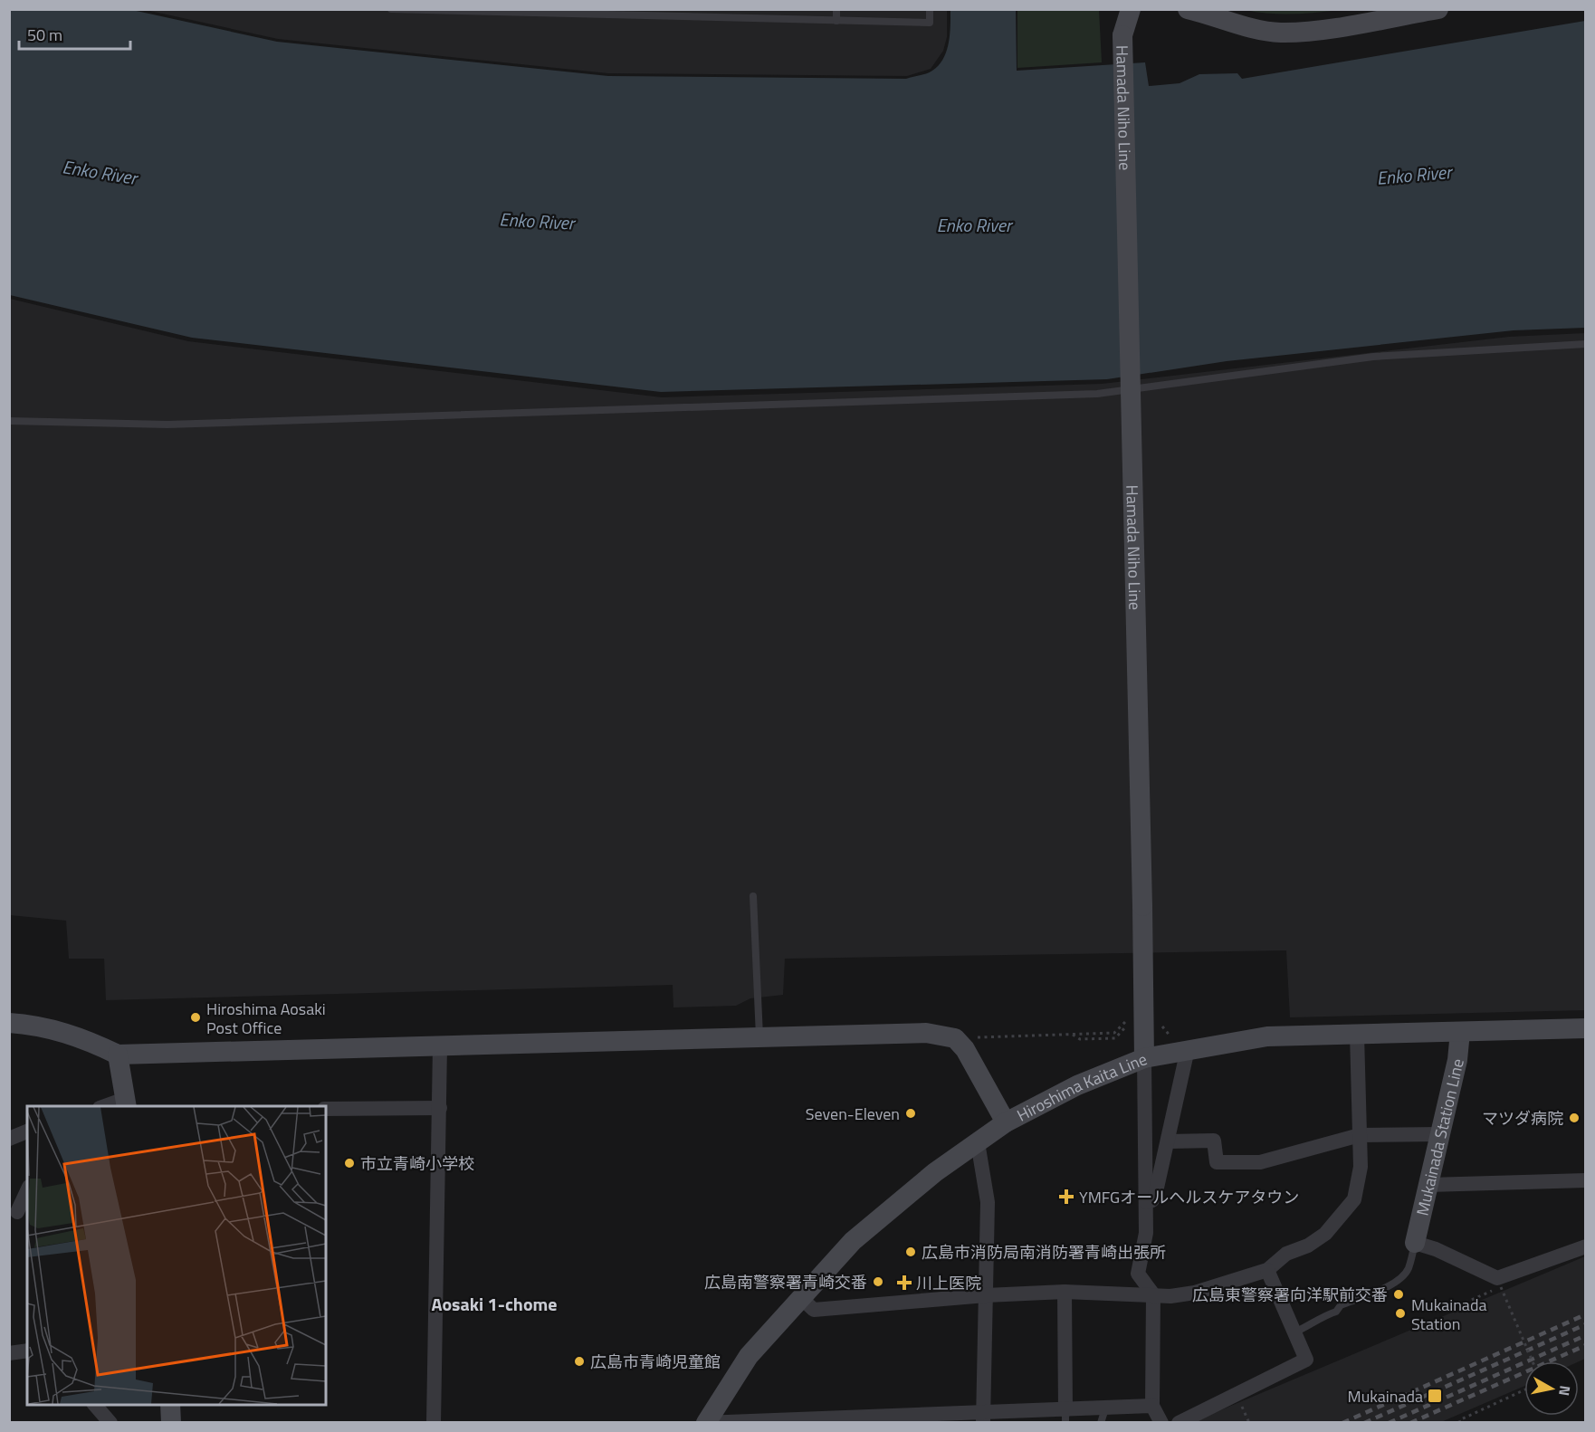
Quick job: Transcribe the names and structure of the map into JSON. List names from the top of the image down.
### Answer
{
  "streets": {
    "main road": ["Hamada Niho Line", "Hiroshima Kaita Line", "Mukainada Station Line"]
  },
  "crossings": [
    ["Hamada Niho Line", "Hiroshima Kaita Line"],
    ["Hiroshima Kaita Line", "Mukainada Station Line"]
  ],
  "districts": ["Aosaki 1-chome"],
  "water": ["Enko River"],
  "places": {
    "other": [
      "Hiroshima Aosaki Post Office",
      "Seven-Eleven",
      "マツダ病院",
      "市立青崎小学校",
      "広島市消防局南消防署青崎出張所",
      "広島南警察署青崎交番",
      "広島東警察署向洋駅前交番",
      "Mukainada Station",
      "広島市青崎児童館"
    ],
    "health": ["YMFGオールヘルスケアタウン", "川上医院"],
    "transit": ["Mukainada"]
  },
  "scale_bar": "50 m",
  "north": "right"
}
